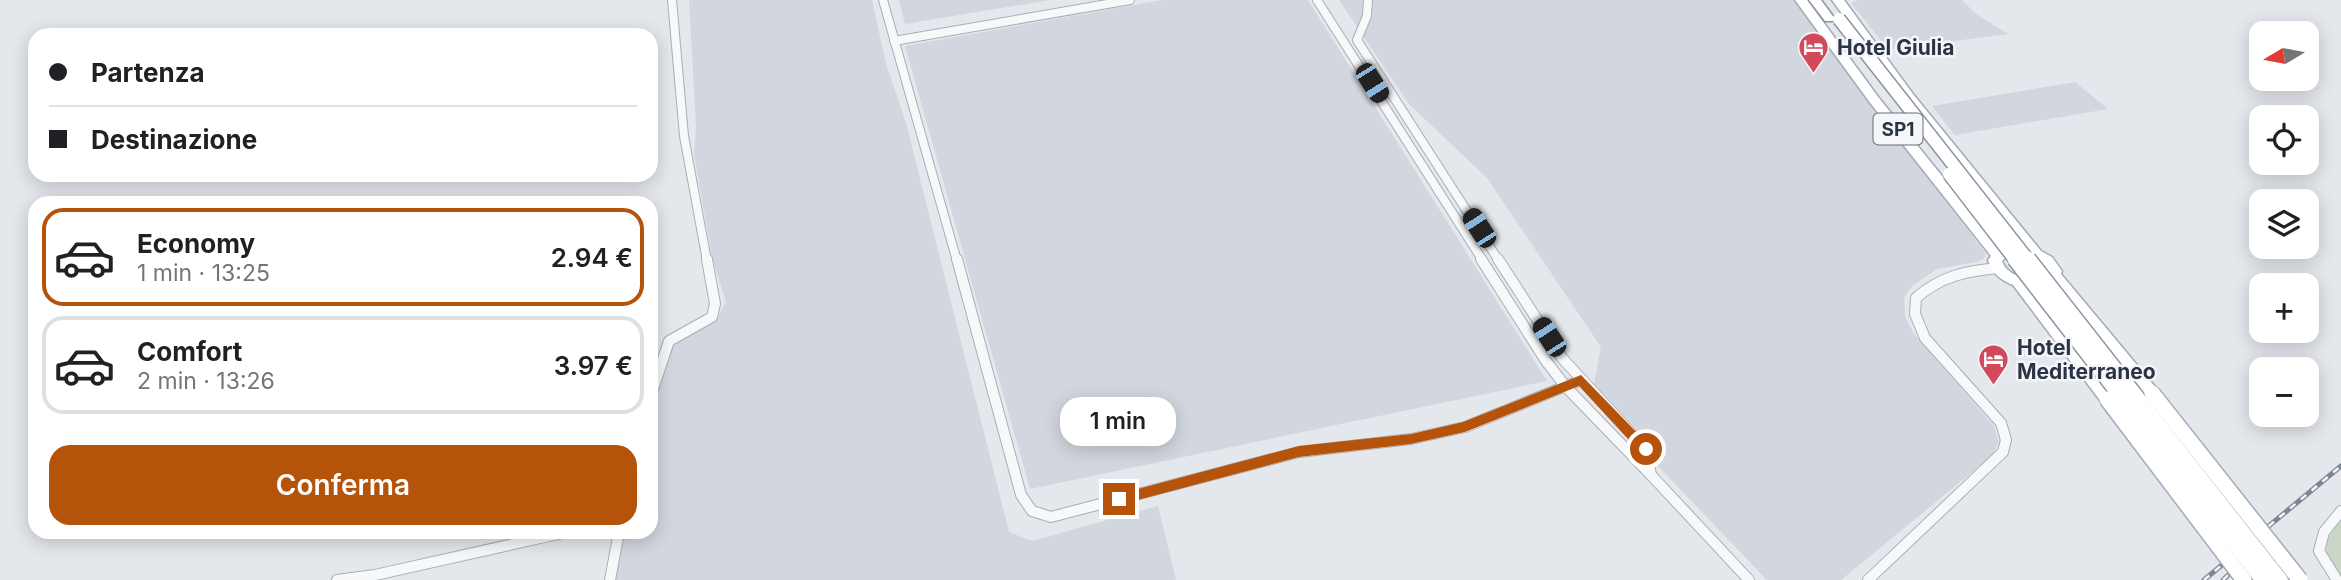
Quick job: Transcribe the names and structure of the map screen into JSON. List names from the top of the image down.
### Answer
{
  "streets": {
    "main road": ["SP1"]
  },
  "places": {
    "hotel": ["Hotel Giulia", "Hotel Mediterraneo"]
  },
  "north": "left",
  "page": {
    "map_buttons": ["+", "−"],
    "banner": ["Partenza", "Destinazione"],
    "list": [
      {
        "name": "Economy",
        "note": "1 min · 13:25",
        "value": "2.94 €"
      },
      {
        "name": "Comfort",
        "note": "2 min · 13:26",
        "value": "3.97 €"
      }
    ],
    "bubble": "1 min",
    "buttons": "Conferma"
  }
}
